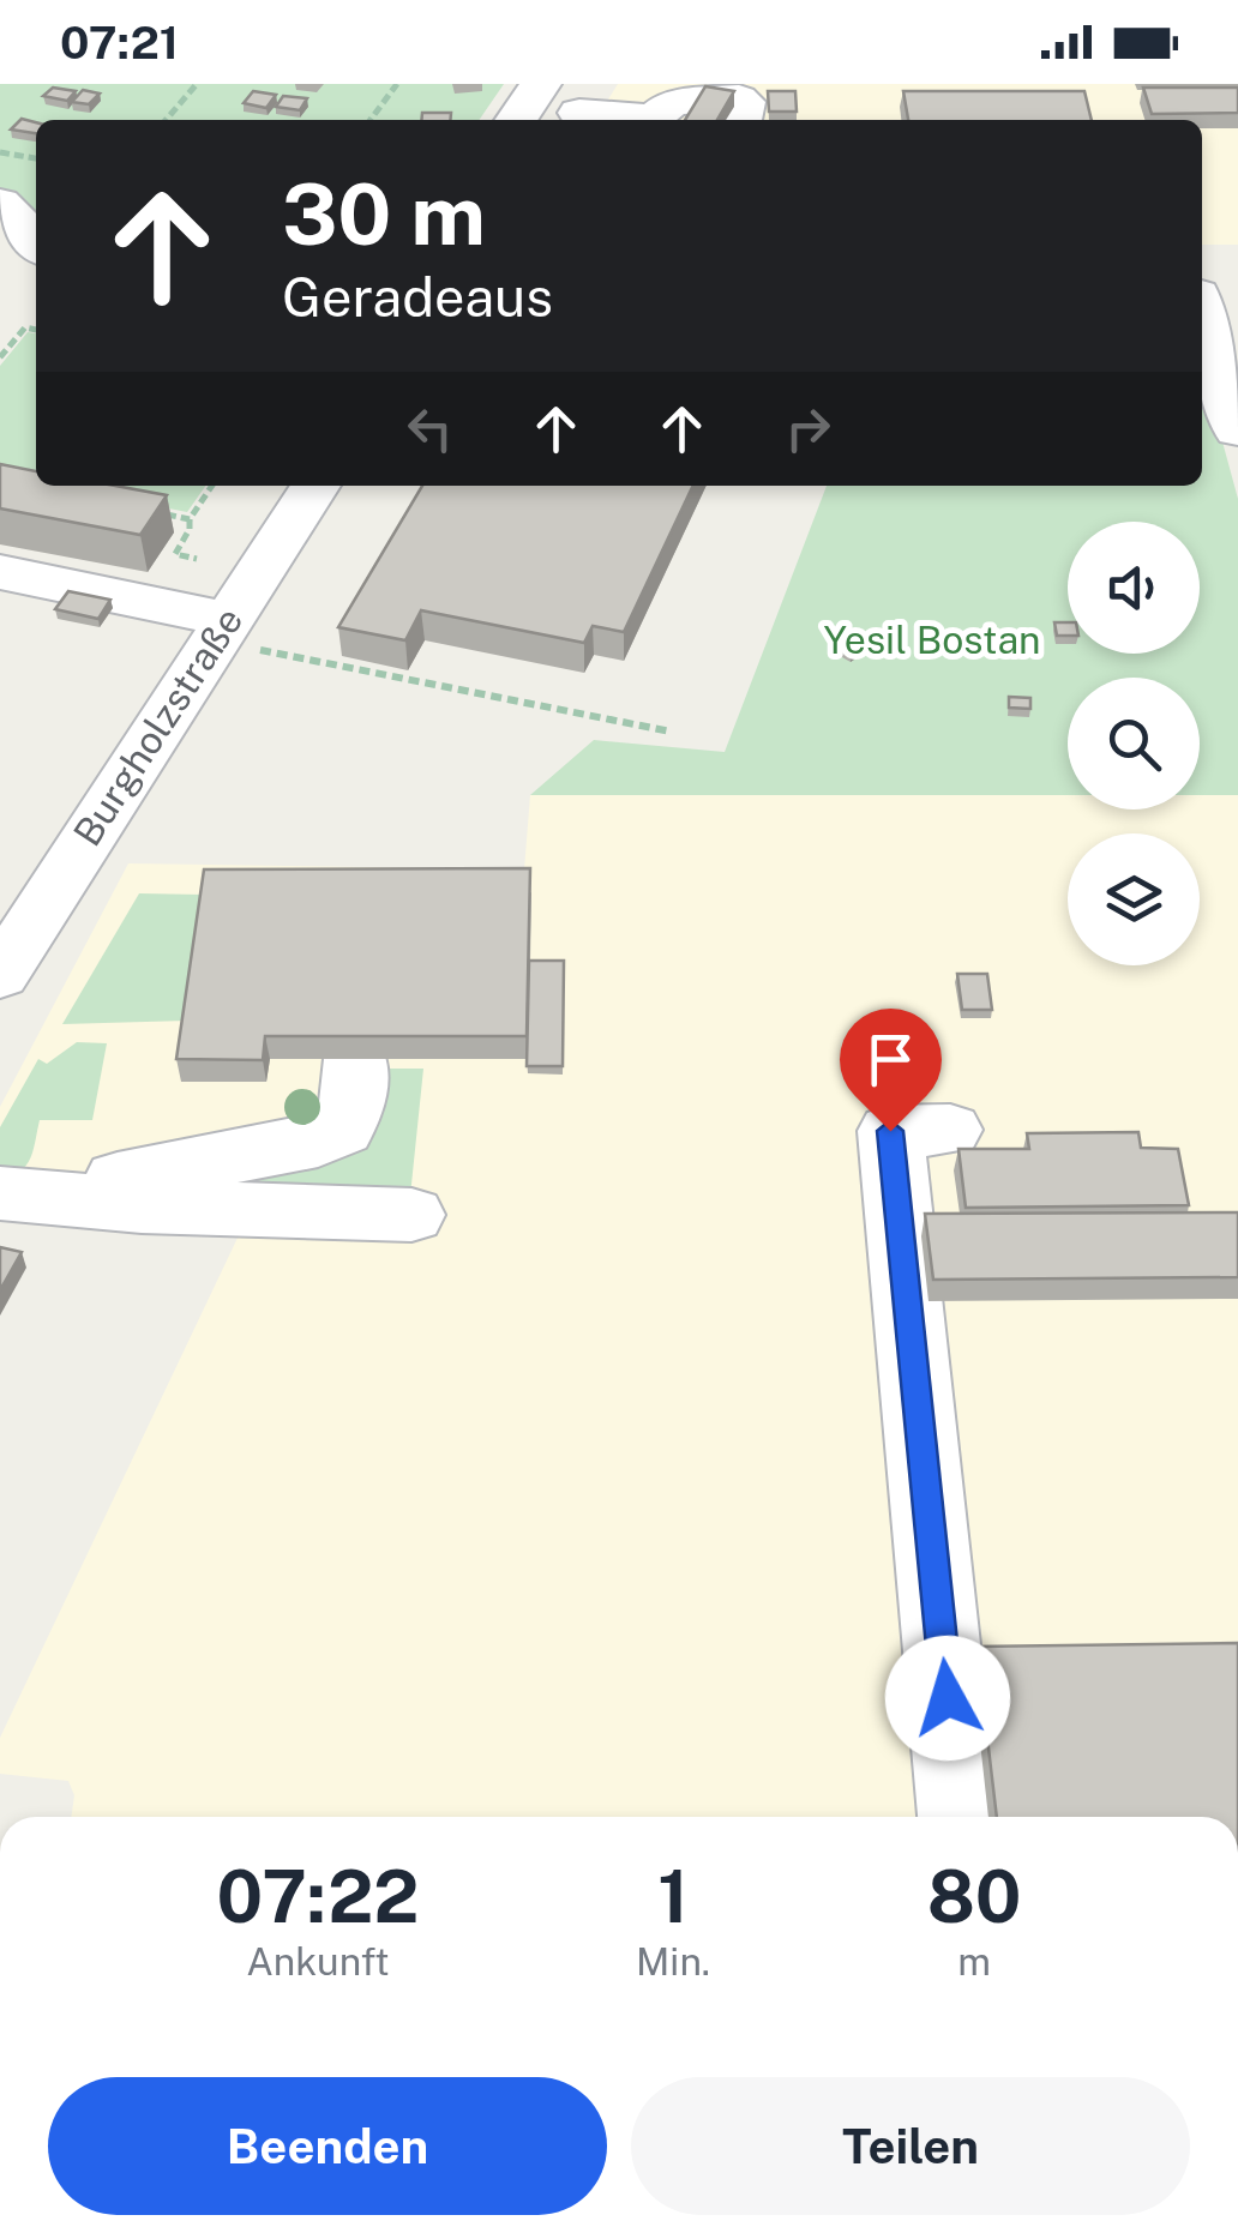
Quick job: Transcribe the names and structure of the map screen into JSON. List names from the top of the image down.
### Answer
{
  "streets": {
    "street": ["Burgholzstraße"]
  },
  "parks": ["Yesil Bostan"],
  "page": {
    "status": "07:21",
    "turn": ["30 m", "Geradeaus"],
    "eta": [
      "07:22",
      "Ankunft",
      "1",
      "Min.",
      "80",
      "m"
    ],
    "buttons": ["Beenden", "Teilen"]
  }
}
